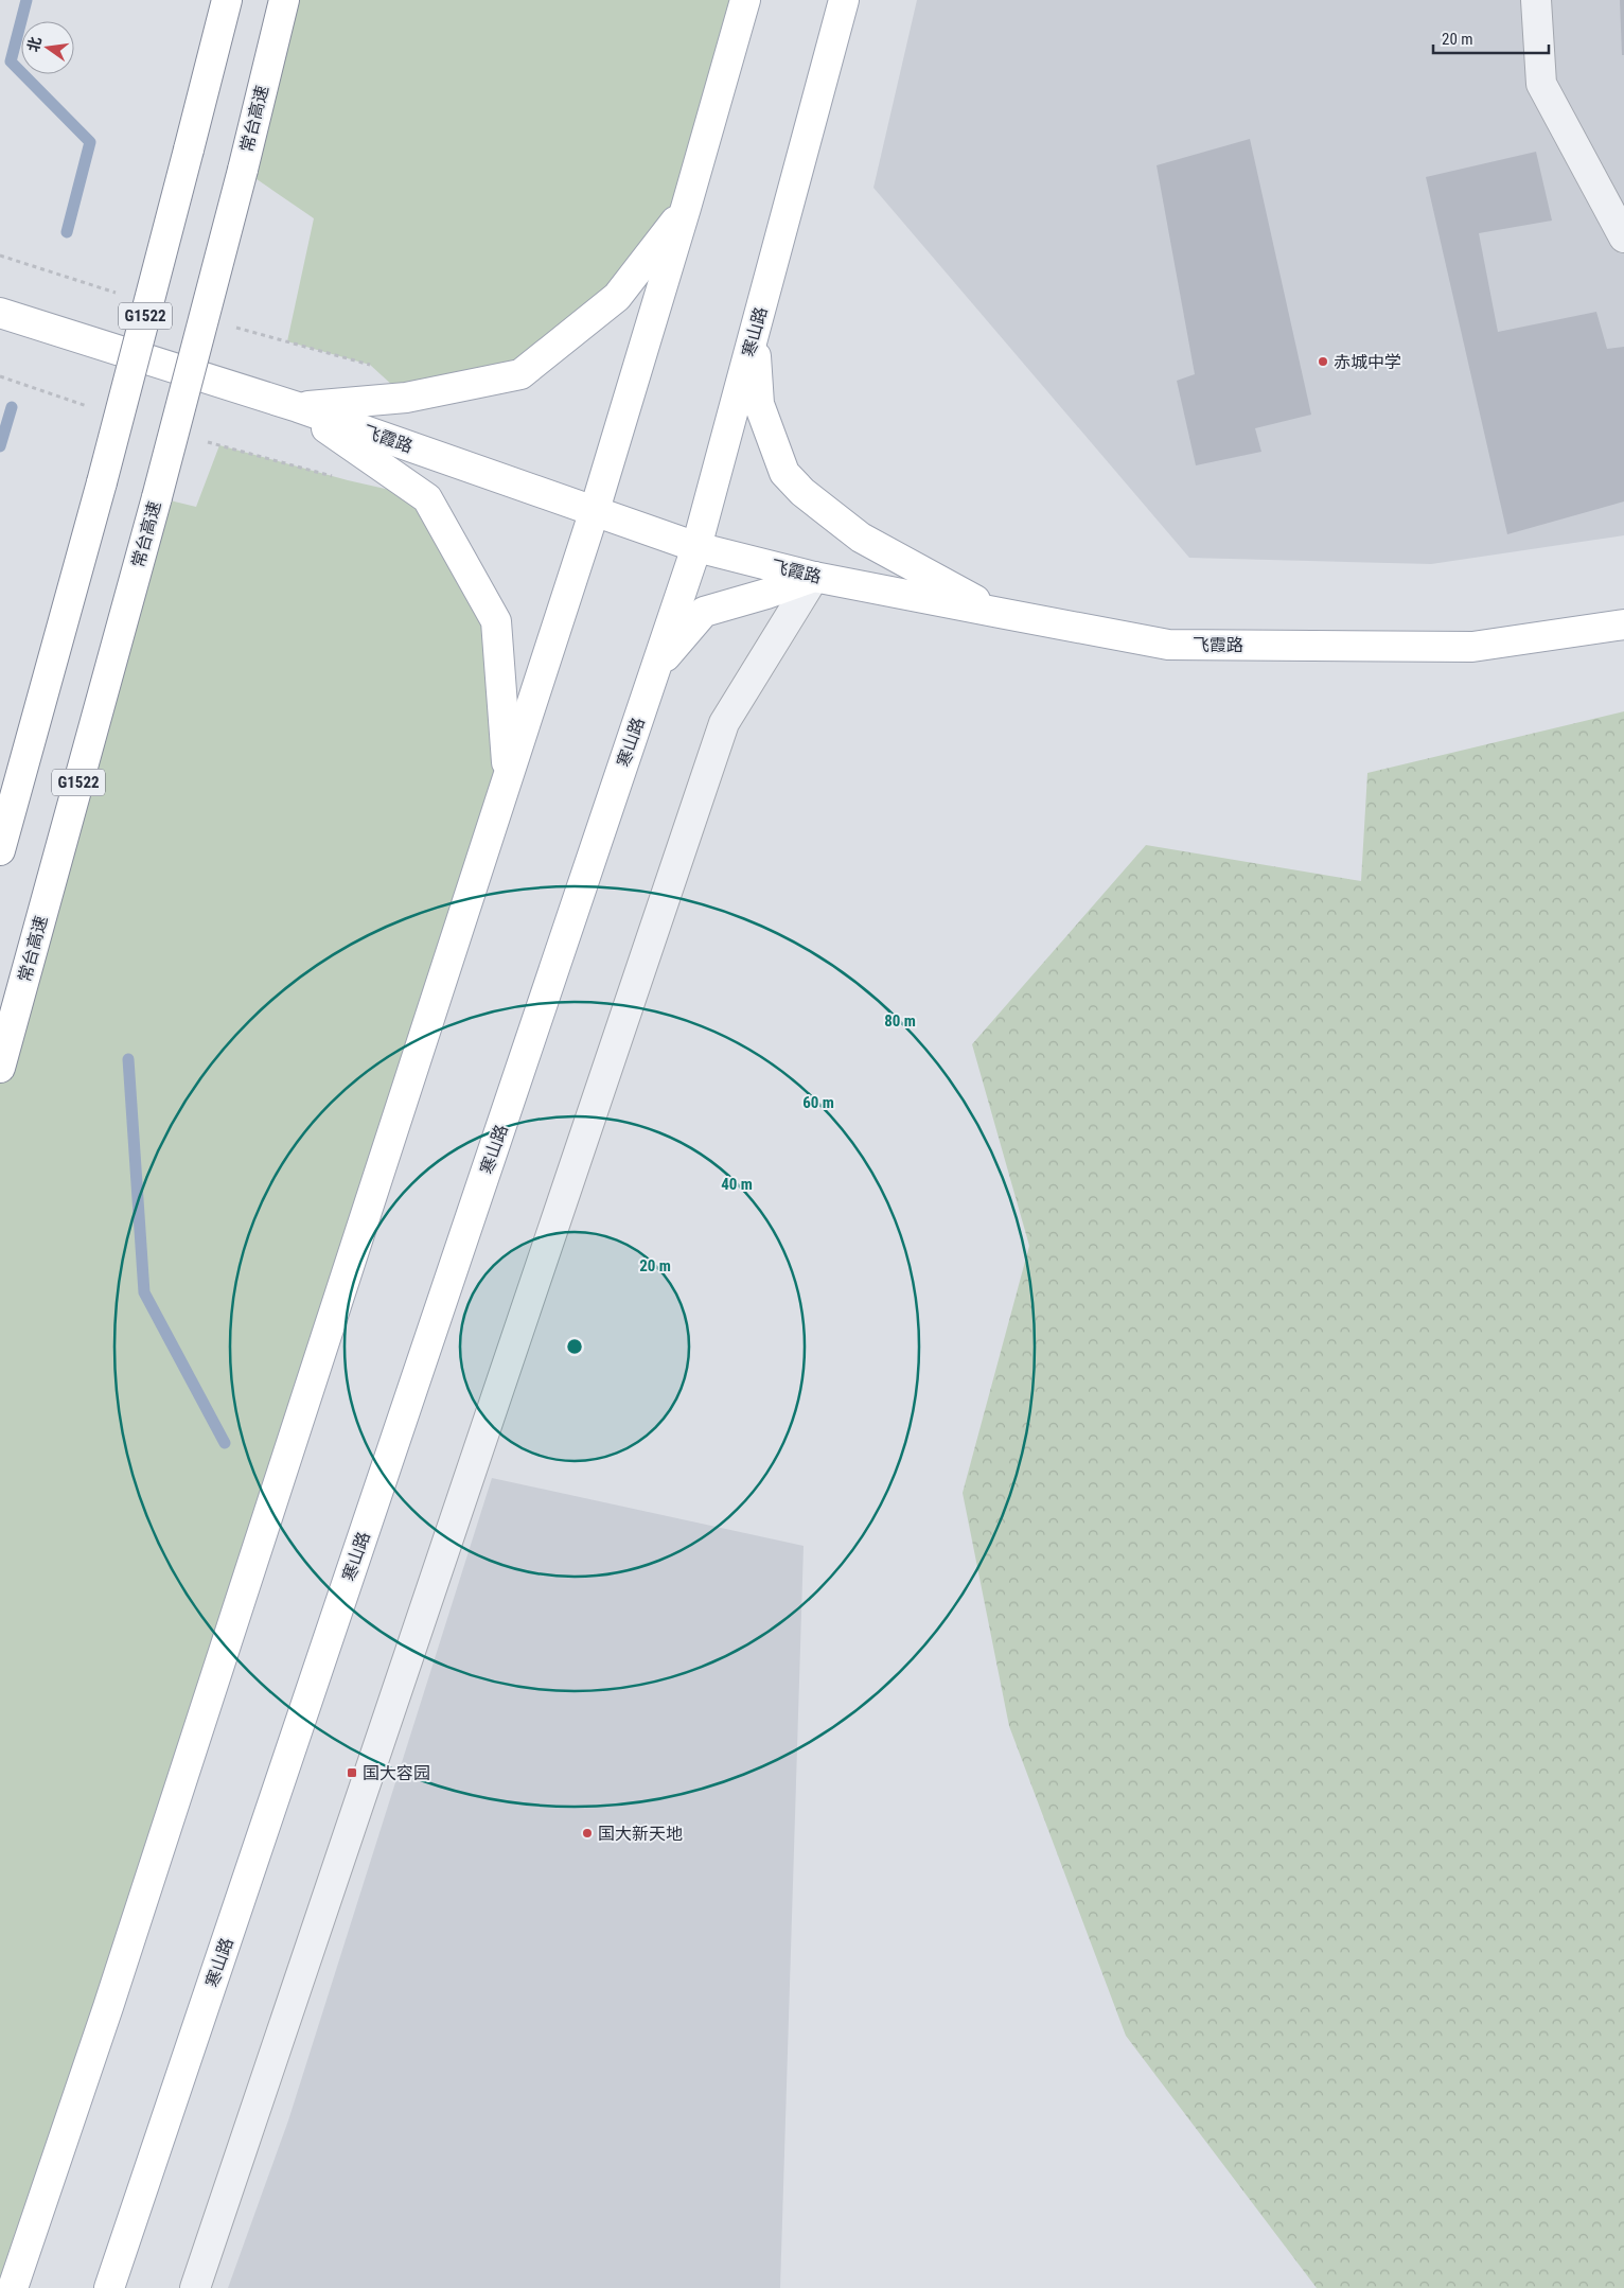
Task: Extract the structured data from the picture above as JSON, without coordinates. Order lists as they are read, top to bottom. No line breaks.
{"streets":{"main road":["常台高速","G1522","寒山路","飞霞路"]},"crossings":[["寒山路","飞霞路"]],"places":{"other":["赤城中学","国大新天地"],"transit":["国大容园"]},"scale_bar":"20 m","north":"left","rings":["80 m","60 m","40 m","20 m"]}
